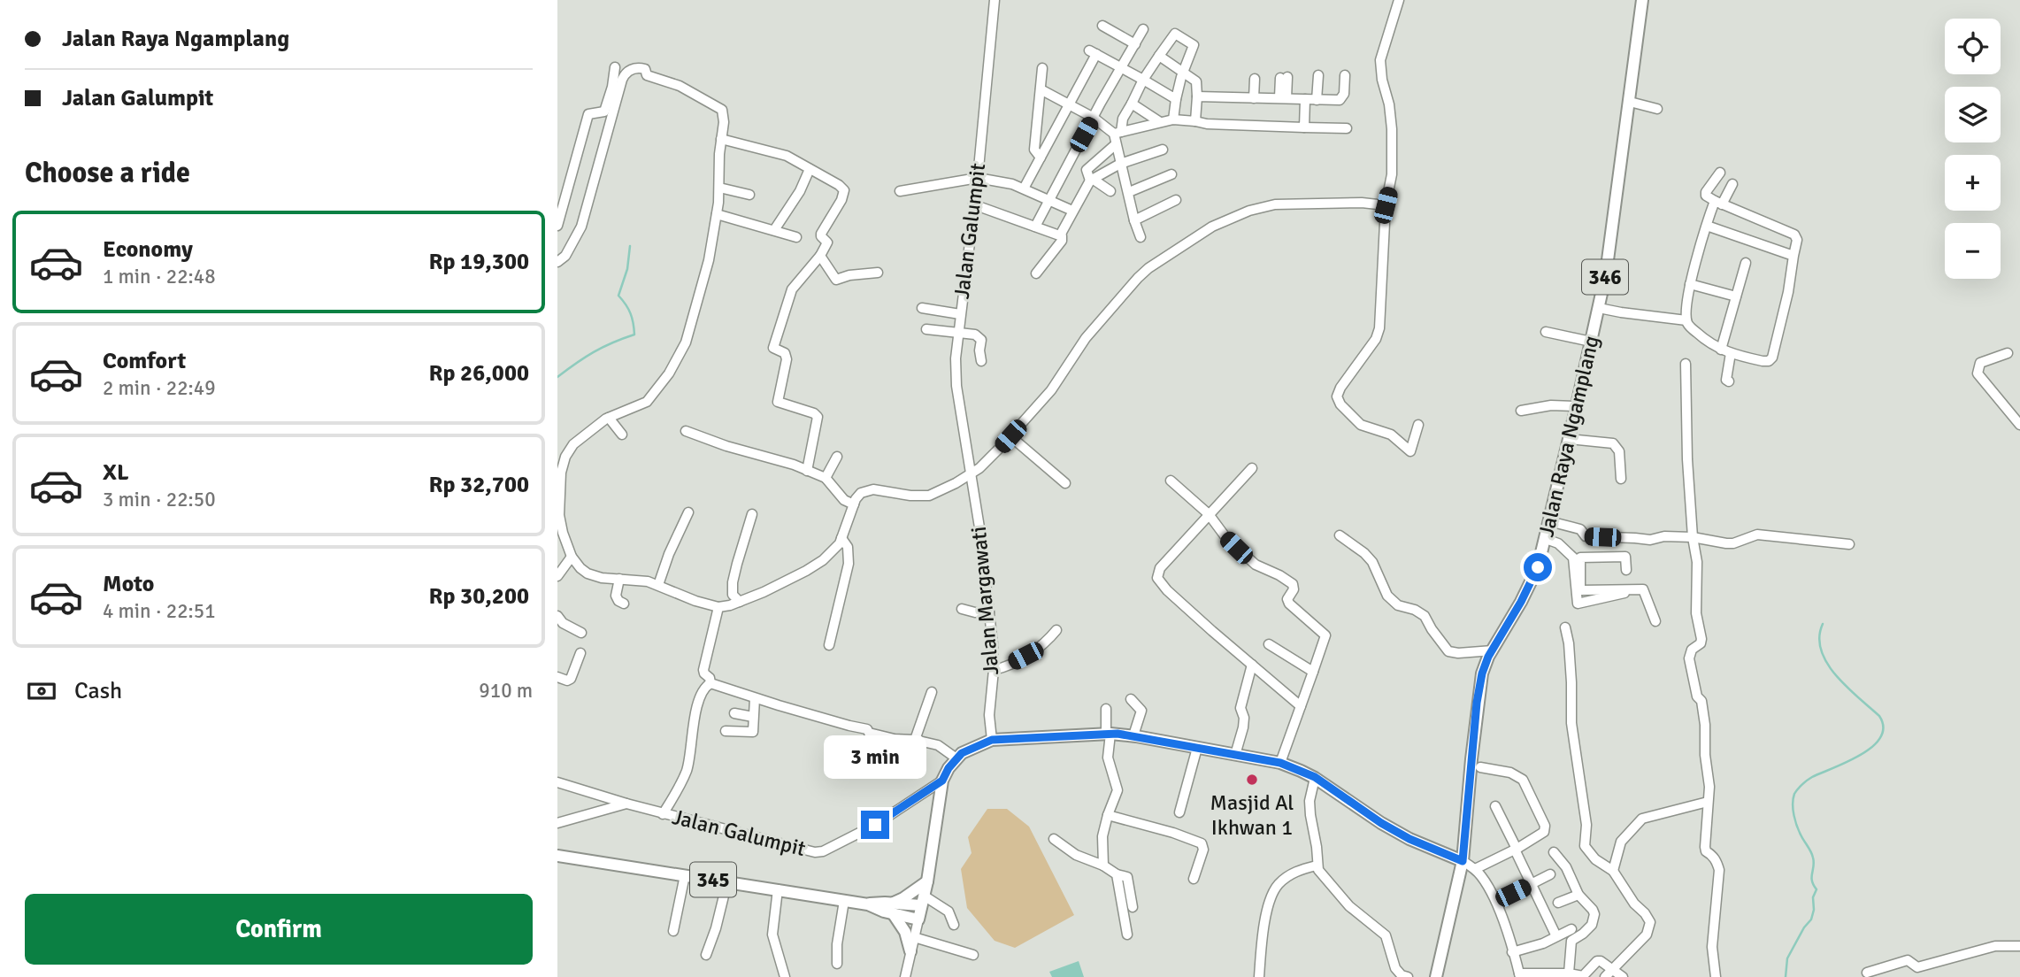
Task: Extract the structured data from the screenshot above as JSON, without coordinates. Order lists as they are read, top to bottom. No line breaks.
{"streets":{"main road":["346","Jalan Raya Ngamplang","345"],"street":["Jalan Galumpit","Jalan Margawati"]},"crossings":[["Jalan Galumpit","Jalan Margawati"]],"places":["Masjid Al Ikhwan 1"],"page":{"banner":["Jalan Raya Ngamplang","Jalan Galumpit"],"map_buttons":["+","−"],"heading":"Choose a ride","list":[{"name":"Economy","note":"1 min · 22:48","value":"Rp 19,300"},{"name":"Comfort","note":"2 min · 22:49","value":"Rp 26,000"},{"name":"XL","note":"3 min · 22:50","value":"Rp 32,700"},{"name":"Moto","note":"4 min · 22:51","value":"Rp 30,200"}],"pay":["Cash","910 m"],"bubble":"3 min","buttons":"Confirm"}}
